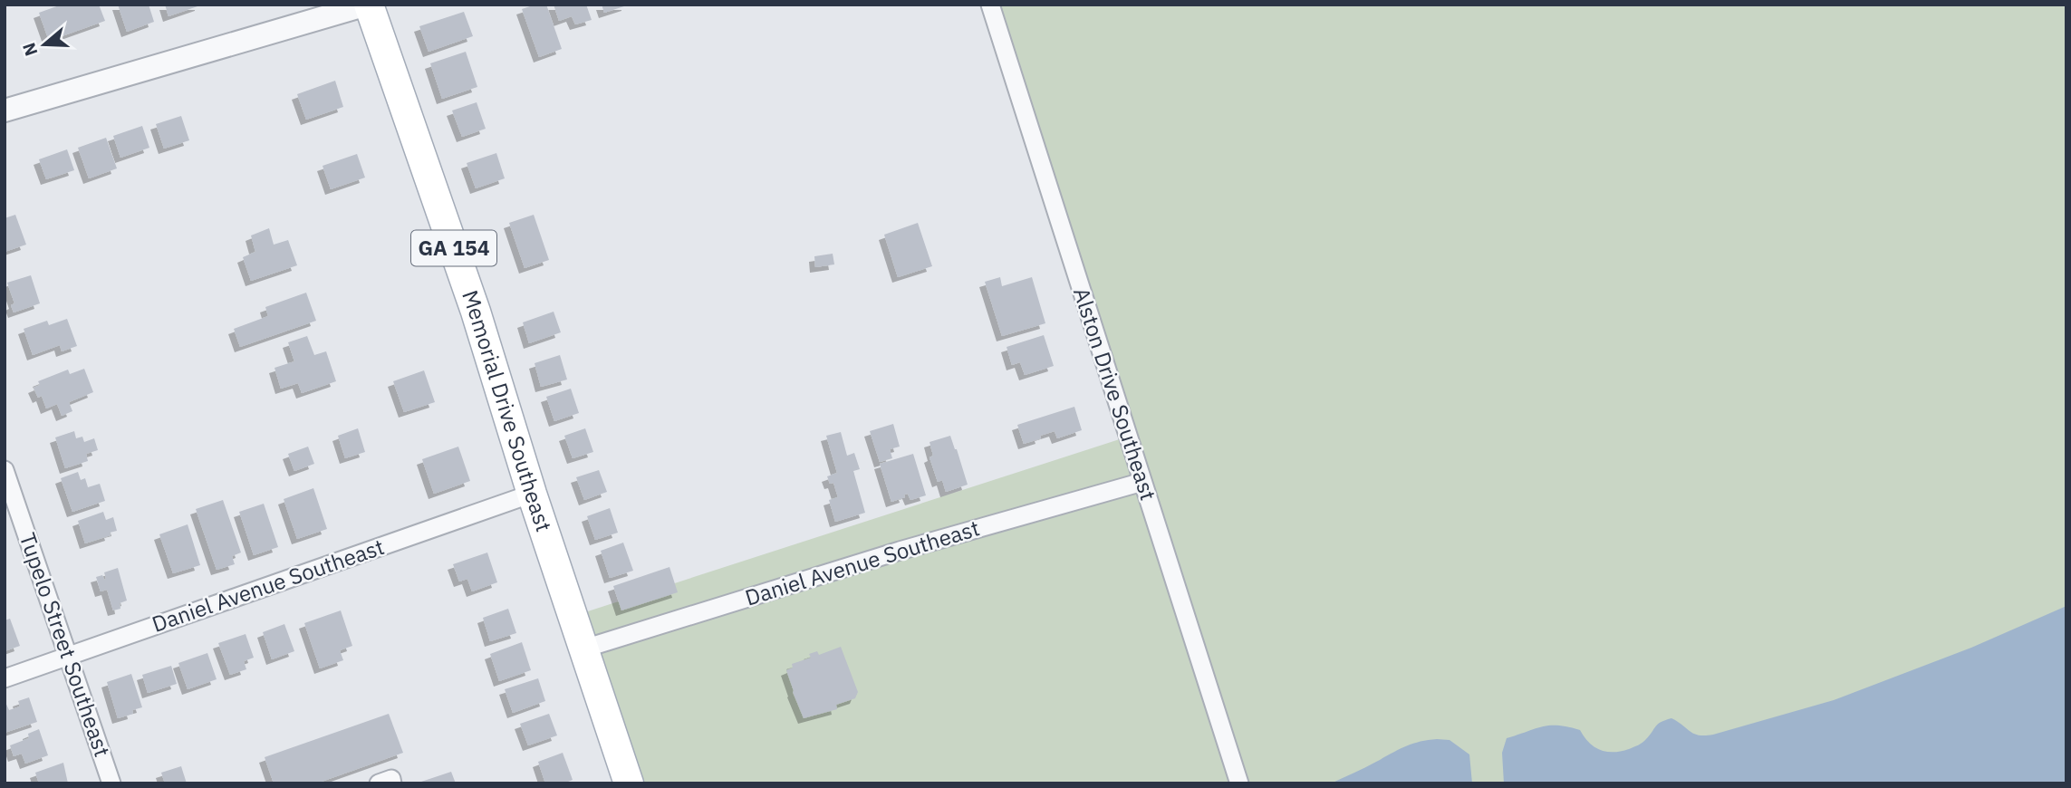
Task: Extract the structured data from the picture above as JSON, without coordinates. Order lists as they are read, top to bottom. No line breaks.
{"streets":{"main road":["GA 154","Memorial Drive Southeast"],"street":["Alston Drive Southeast","Daniel Avenue Southeast","Tupelo Street Southeast"]},"crossings":[["Alston Drive Southeast","Daniel Avenue Southeast"],["Memorial Drive Southeast","Daniel Avenue Southeast"],["Daniel Avenue Southeast","Tupelo Street Southeast"]],"north":"left"}
